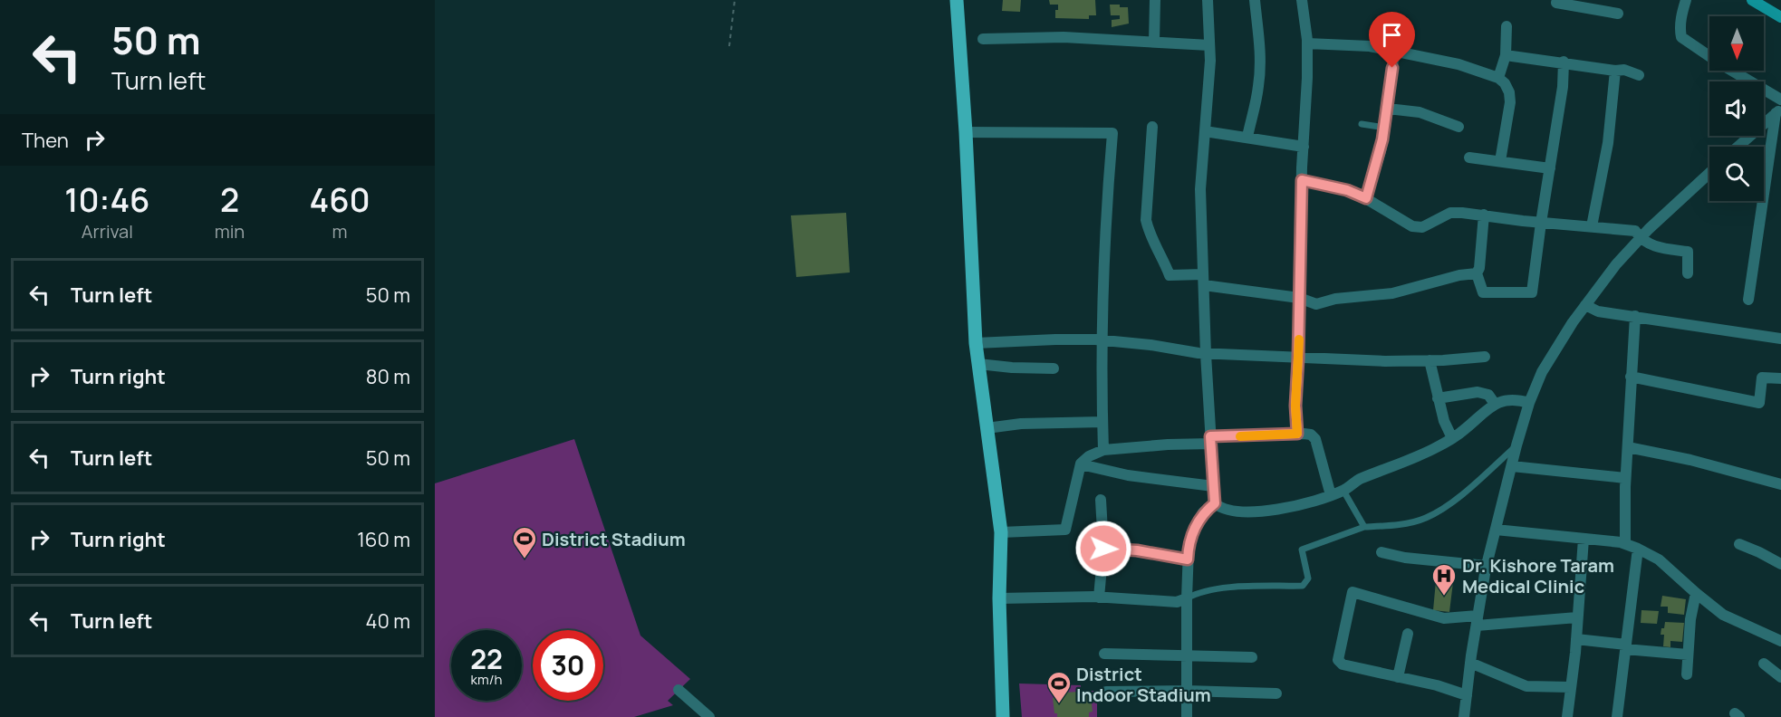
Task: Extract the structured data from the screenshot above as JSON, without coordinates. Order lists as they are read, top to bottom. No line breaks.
{"places":{"sports":["District Stadium","District Indoor Stadium"],"hospital":["Dr. Kishore Taram Medical Clinic"]},"north":"bottom","page":{"turn":["50 m","Turn left"],"then":"Then","eta":["10:46","Arrival","2","min","460","m"],"list":[{"name":"Turn left","value":"50 m"},{"name":"Turn right","value":"80 m"},{"name":"Turn left","value":"50 m"},{"name":"Turn right","value":"160 m"},{"name":"Turn left","value":"40 m"}],"speed":"22 km/h","limit":"30"}}
